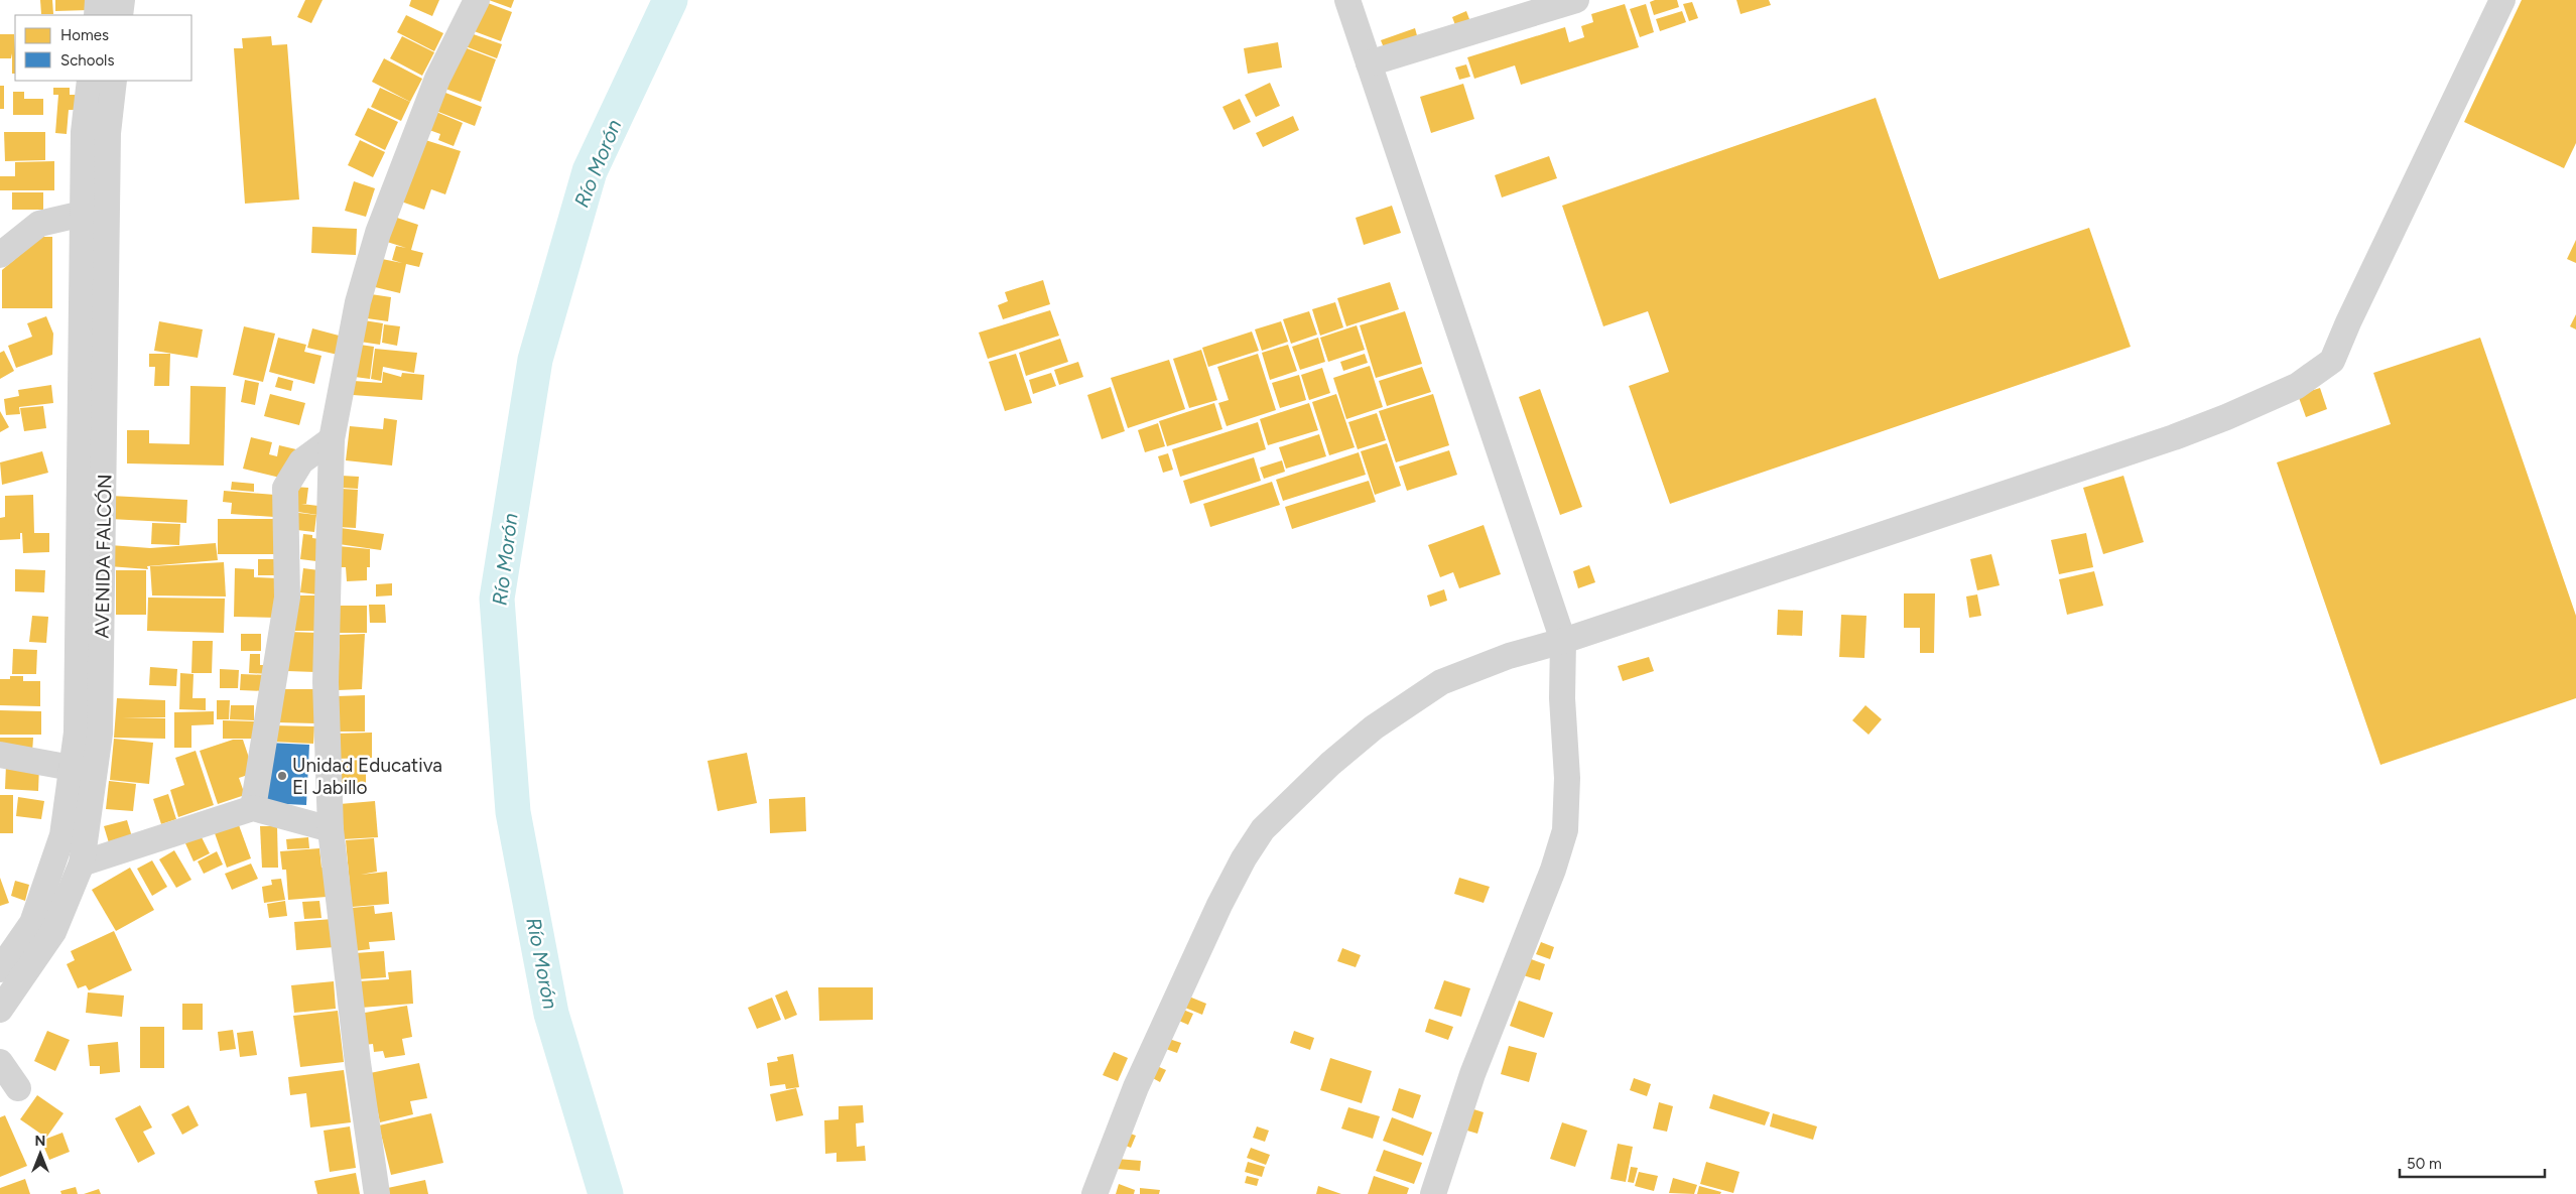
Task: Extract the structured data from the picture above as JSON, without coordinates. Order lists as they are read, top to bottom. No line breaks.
{"streets":{"street":["AVENIDA FALCÓN"]},"water":["Río Morón"],"places":["Unidad Educativa El Jabillo"],"legend":["Homes","Schools"],"scale_bar":"50 m","north":"top"}
